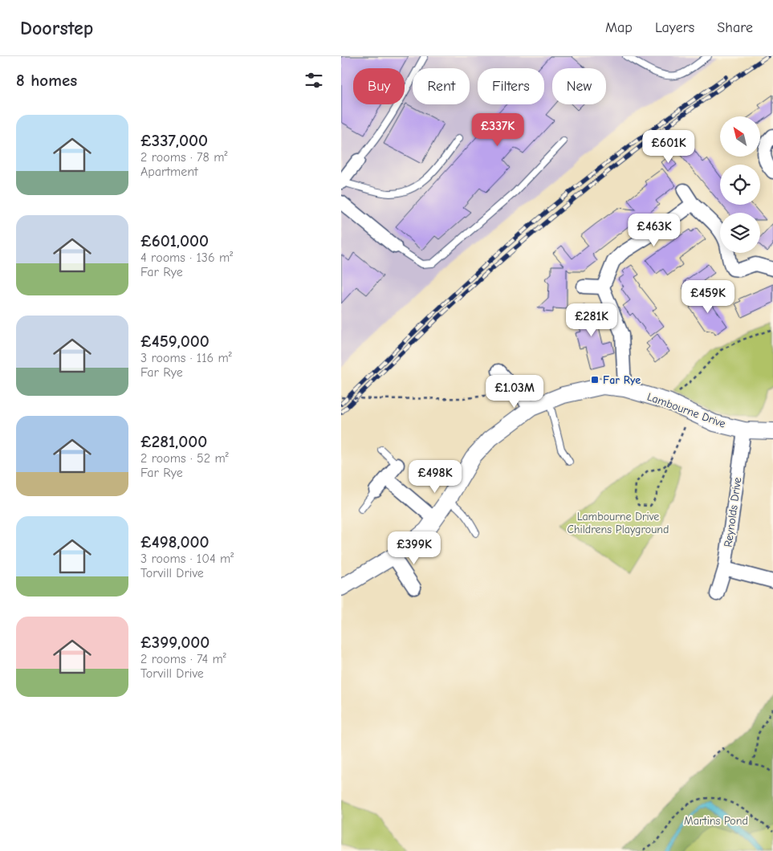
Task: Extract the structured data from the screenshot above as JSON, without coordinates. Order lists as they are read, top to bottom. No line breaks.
{"streets":{"street":["Lambourne Drive","Reynolds Drive"]},"crossings":[["Lambourne Drive","Reynolds Drive"]],"parks":["Lambourne Drive Childrens Playground","Martins Pond"],"places":{"transit":["Far Rye"]},"north":"top left","page":{"header":"Doorstep","nav":["Map","Layers","Share"],"heading":"8 homes","chip":["Buy","Rent","Filters","New"],"list":[{"name":"£337,000","note":"2 rooms · 78 m² · Apartment"},{"name":"£601,000","note":"4 rooms · 136 m² · Far Rye"},{"name":"£459,000","note":"3 rooms · 116 m² · Far Rye"},{"name":"£281,000","note":"2 rooms · 52 m² · Far Rye"},{"name":"£498,000","note":"3 rooms · 104 m² · Torvill Drive"},{"name":"£399,000","note":"2 rooms · 74 m² · Torvill Drive"}],"price":["£337K","£601K","£463K","£459K","£281K","£1.03M","£498K","£399K"]}}
